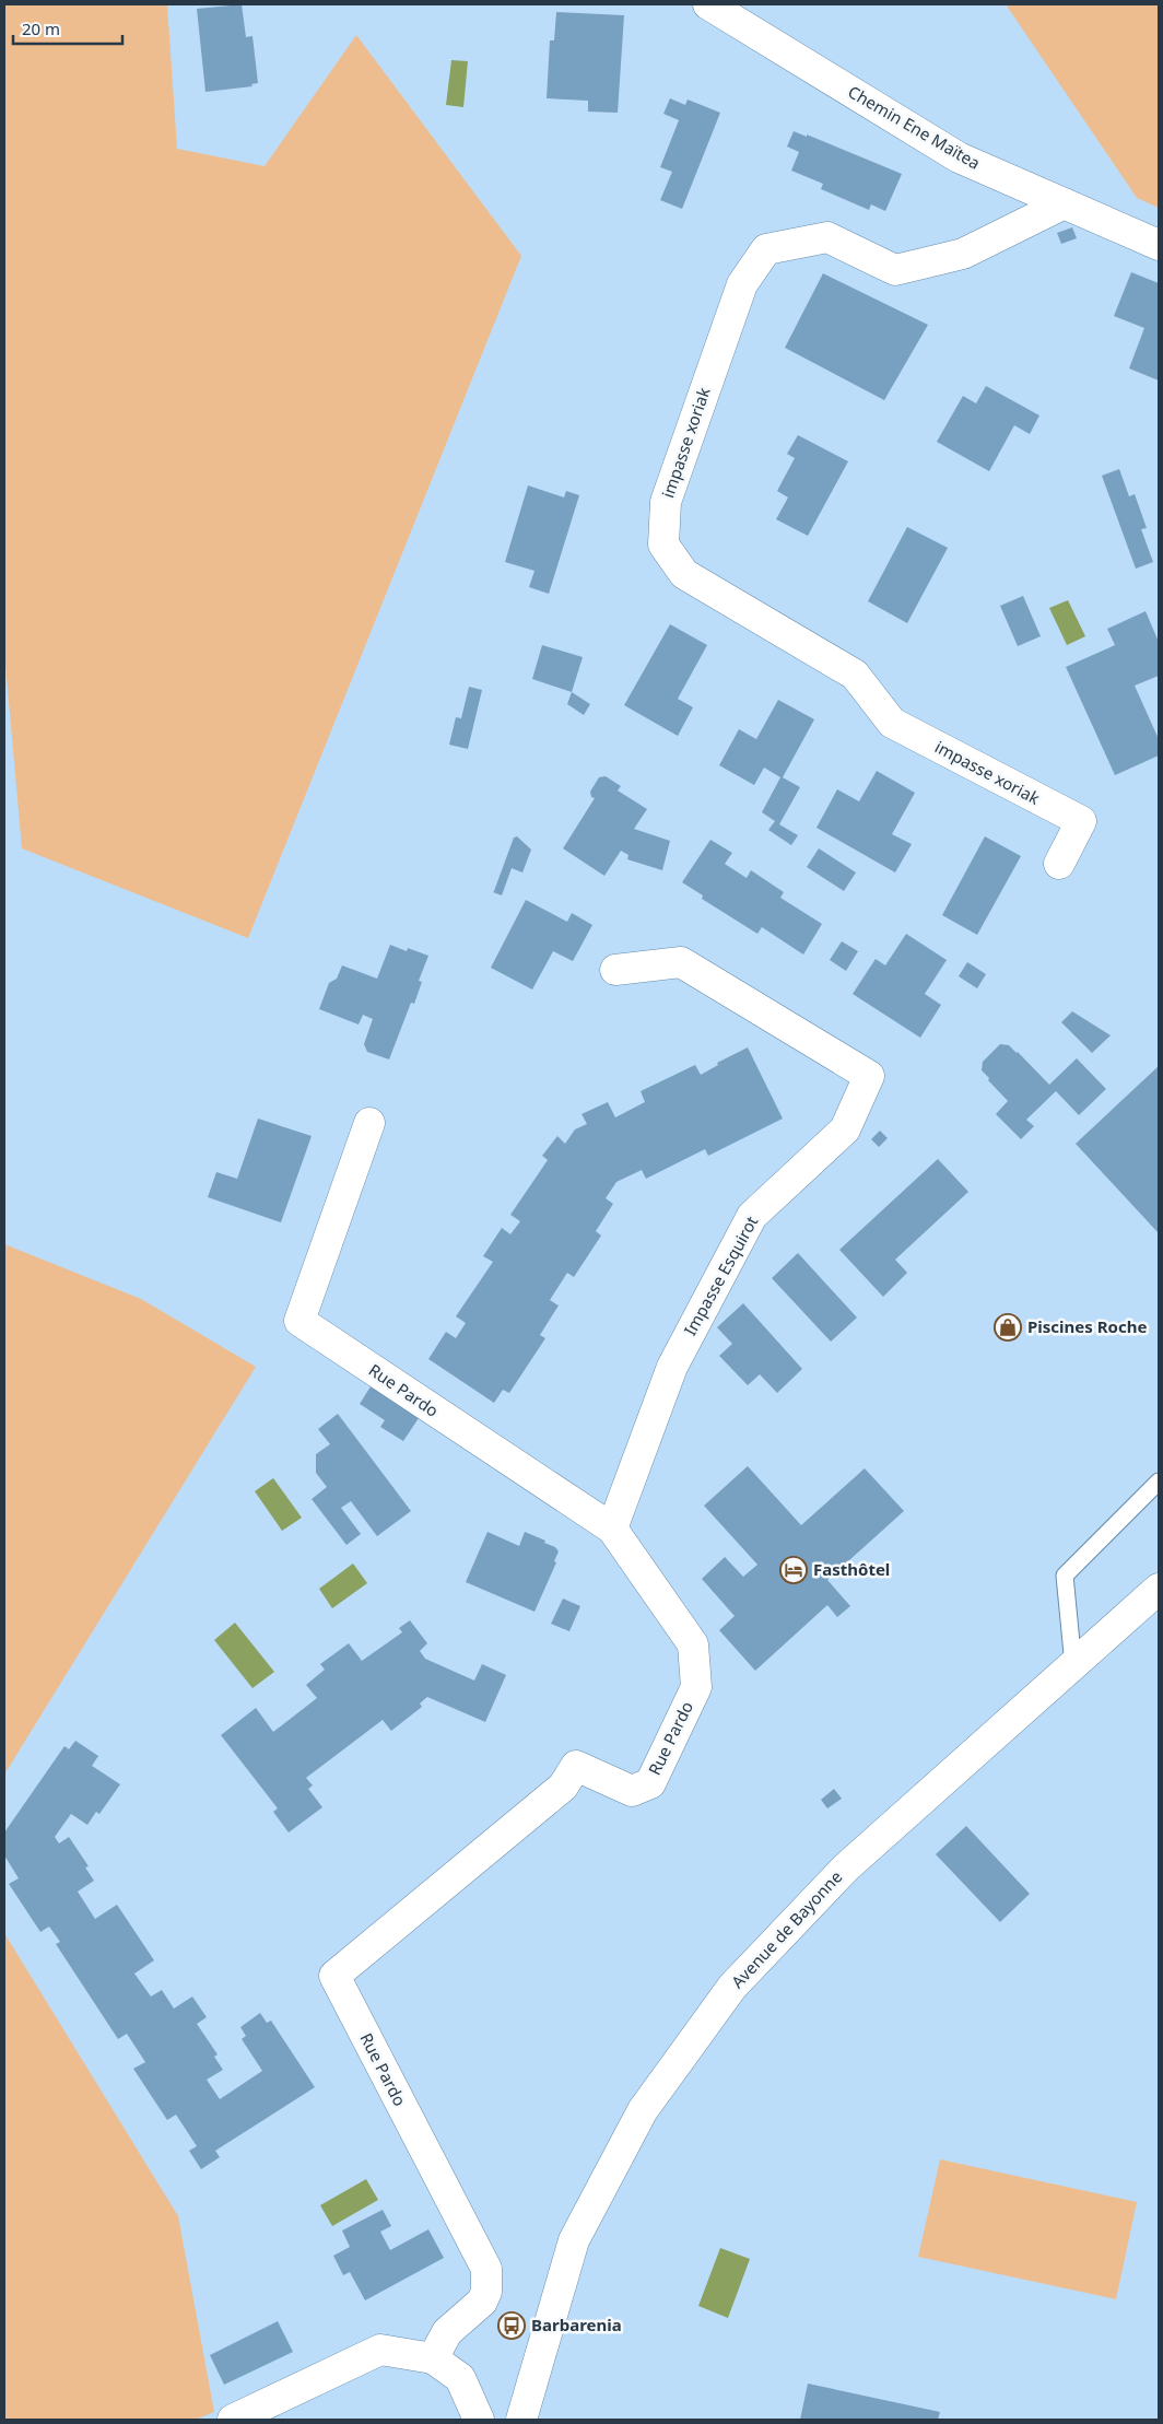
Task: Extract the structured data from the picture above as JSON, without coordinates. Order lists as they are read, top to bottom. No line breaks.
{"streets":{"street":["Chemin Ene Maïtea","impasse xoriak","Impasse Esquirot","Rue Pardo","Avenue de Bayonne"]},"crossings":[["Chemin Ene Maïtea","impasse xoriak"],["Impasse Esquirot","Rue Pardo"]],"places":{"shop":["Piscines Roche"],"hotel":["Fasthôtel"],"bus stop":["Barbarenia"]},"scale_bar":"20 m"}
